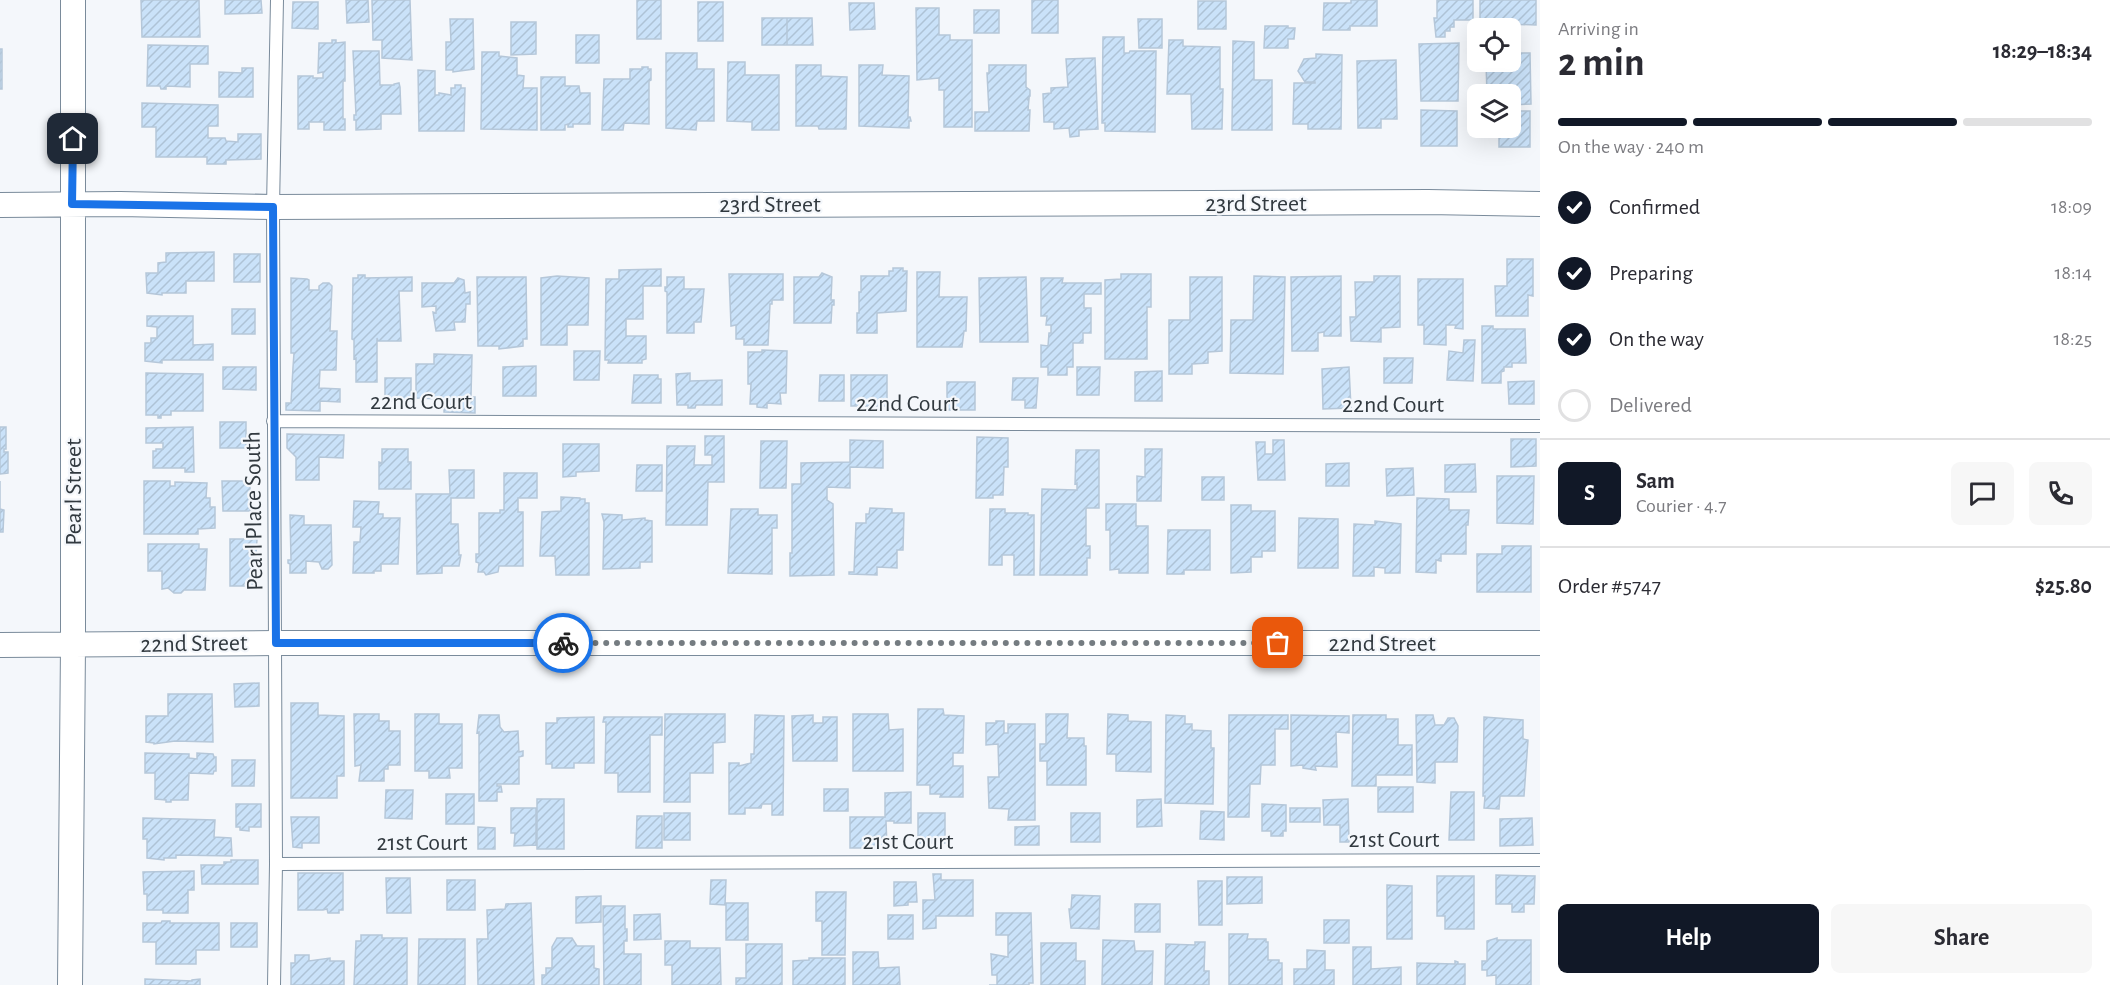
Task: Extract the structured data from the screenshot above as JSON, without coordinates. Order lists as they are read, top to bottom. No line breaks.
{"streets":{"street":["23rd Street","Pearl Street","22nd Street"],"lane":["22nd Court","Pearl Place South","21st Court"]},"crossings":[["23rd Street","Pearl Street"],["23rd Street","Pearl Place South"],["22nd Court","Pearl Place South"],["Pearl Street","22nd Street"],["Pearl Place South","22nd Street"],["Pearl Place South","21st Court"]],"page":{"heading":["2 min","Arriving in","18:29–18:34"],"panel":["Sam","Courier · 4.7","Order #5747","$25.80"],"bar":"On the way · 240 m","list":[["Confirmed","18:09"],["Preparing","18:14"],["On the way","18:25"],"Delivered"],"round":"S","buttons":["Help","Share"]}}
